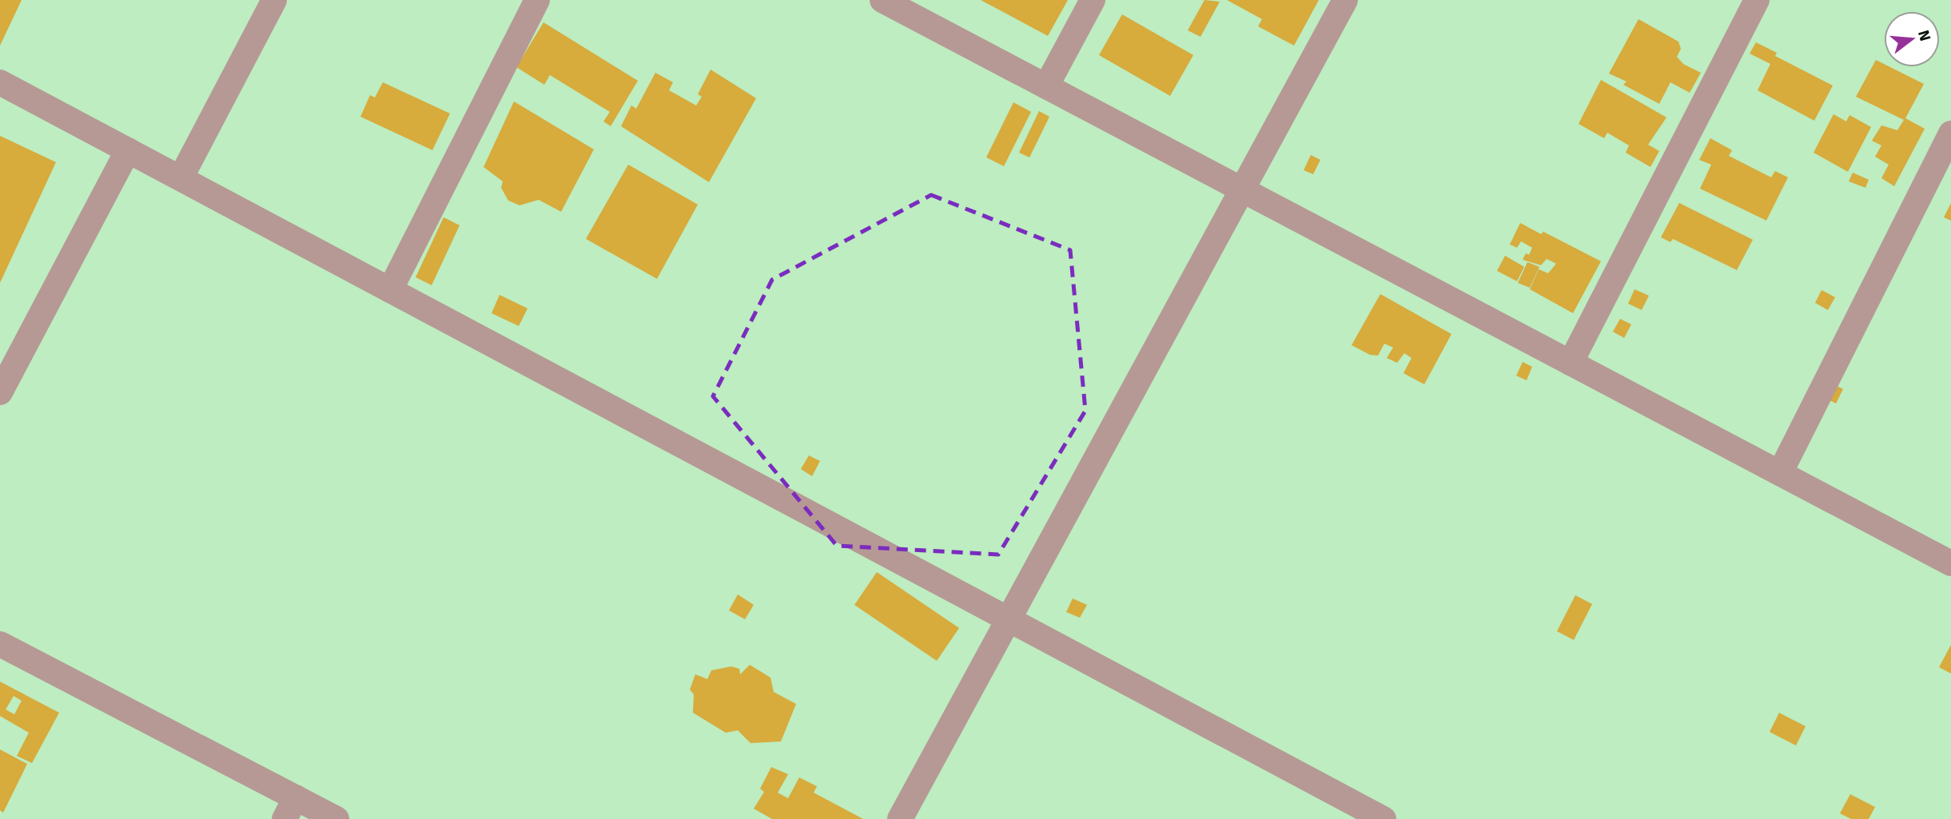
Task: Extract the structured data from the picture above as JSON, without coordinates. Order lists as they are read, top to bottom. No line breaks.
{"north":"right"}
